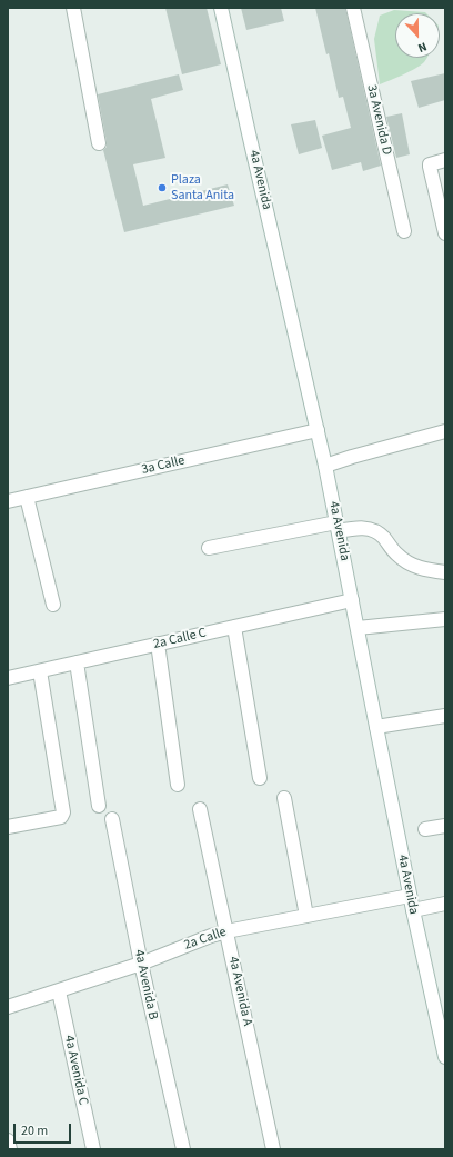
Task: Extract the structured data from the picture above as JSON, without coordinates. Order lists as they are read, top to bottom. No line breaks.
{"streets":{"street":["3a Avenida D","4a Avenida","3a Calle","2a Calle C","2a Calle","4a Avenida B","4a Avenida A","4a Avenida C"]},"crossings":[["4a Avenida","3a Calle"],["4a Avenida","2a Calle C"],["4a Avenida","2a Calle"],["2a Calle","4a Avenida B"],["2a Calle","4a Avenida A"],["2a Calle","4a Avenida C"]],"places":["Plaza Santa Anita"],"scale_bar":"20 m","north":"bottom"}
